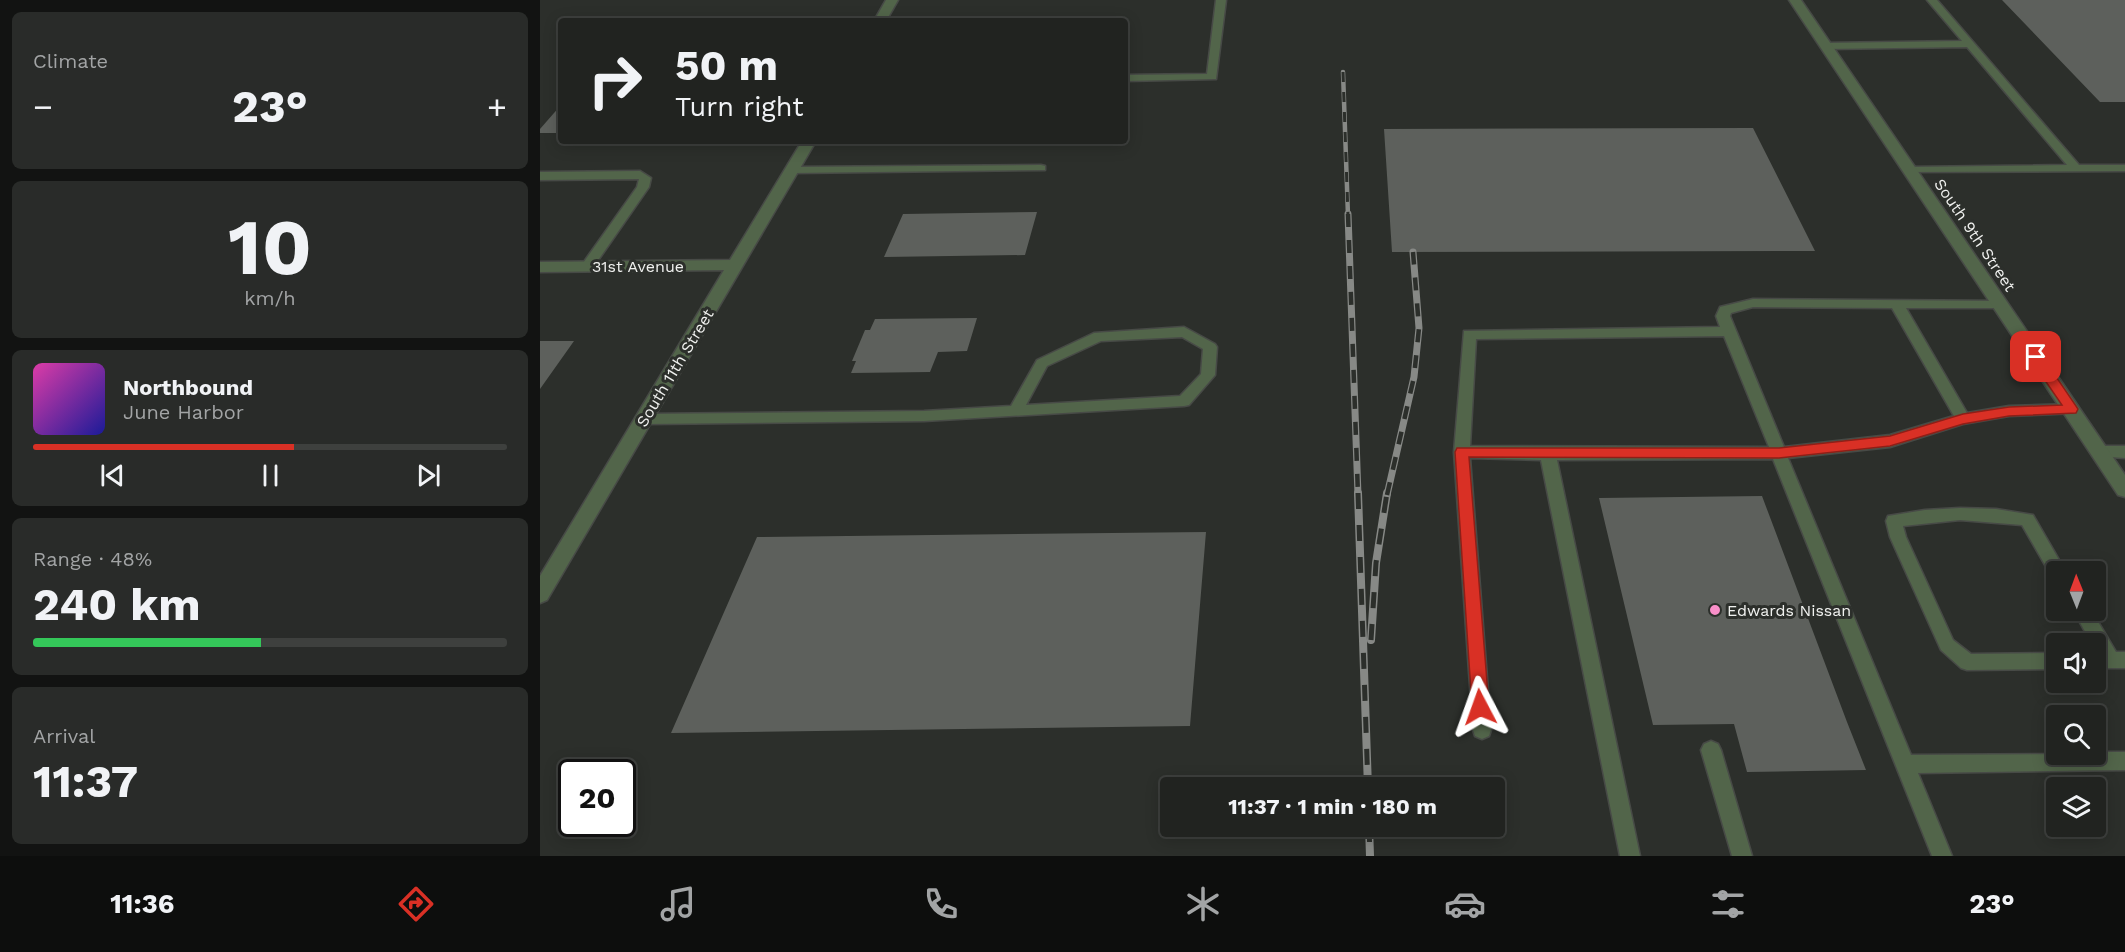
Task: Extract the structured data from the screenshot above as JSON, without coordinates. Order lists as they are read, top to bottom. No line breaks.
{"streets":{"street":["South 9th Street","31st Avenue","South 11th Street"]},"crossings":[["31st Avenue","South 11th Street"]],"places":["Edwards Nissan"],"north":"top","page":{"tile":["Climate",["10","km/h"],["Range · 48%","240 km"],["Arrival","11:37"]],"turn":["50 m","Turn right"],"heat":["−","23°","+"],"song":["Northbound","June Harbor"],"limit":"20","trip":"11:37 · 1 min · 180 m","tabs":["11:36","23°"]}}
